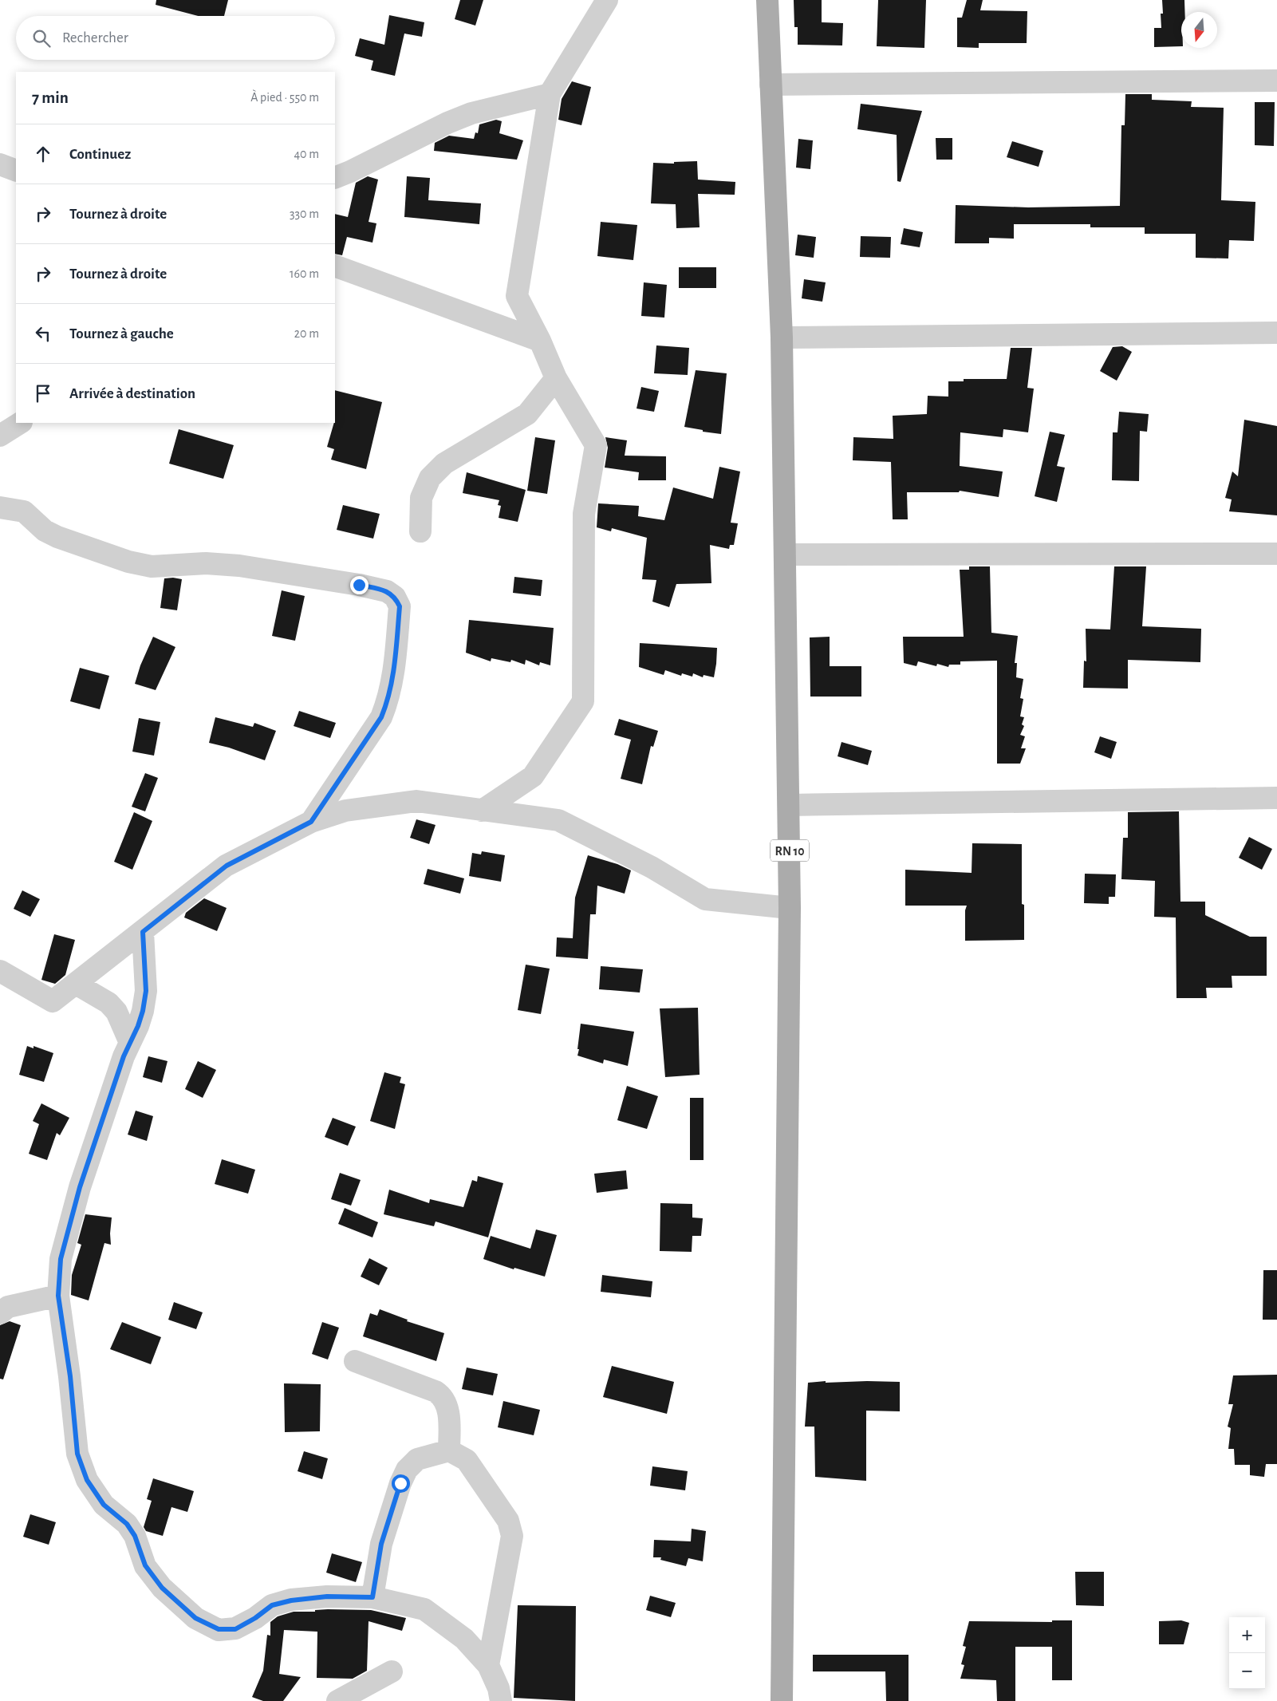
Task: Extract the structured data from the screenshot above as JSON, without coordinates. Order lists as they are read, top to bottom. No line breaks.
{"streets":{"main road":["RN 10"]},"north":"bottom","page":{"search":"Rechercher","heading":["7 min","À pied · 550 m"],"list":[["Continuez","40 m"],["Tournez à droite","330 m"],["Tournez à droite","160 m"],["Tournez à gauche","20 m"],"Arrivée à destination"],"map_buttons":["+","−"]}}
